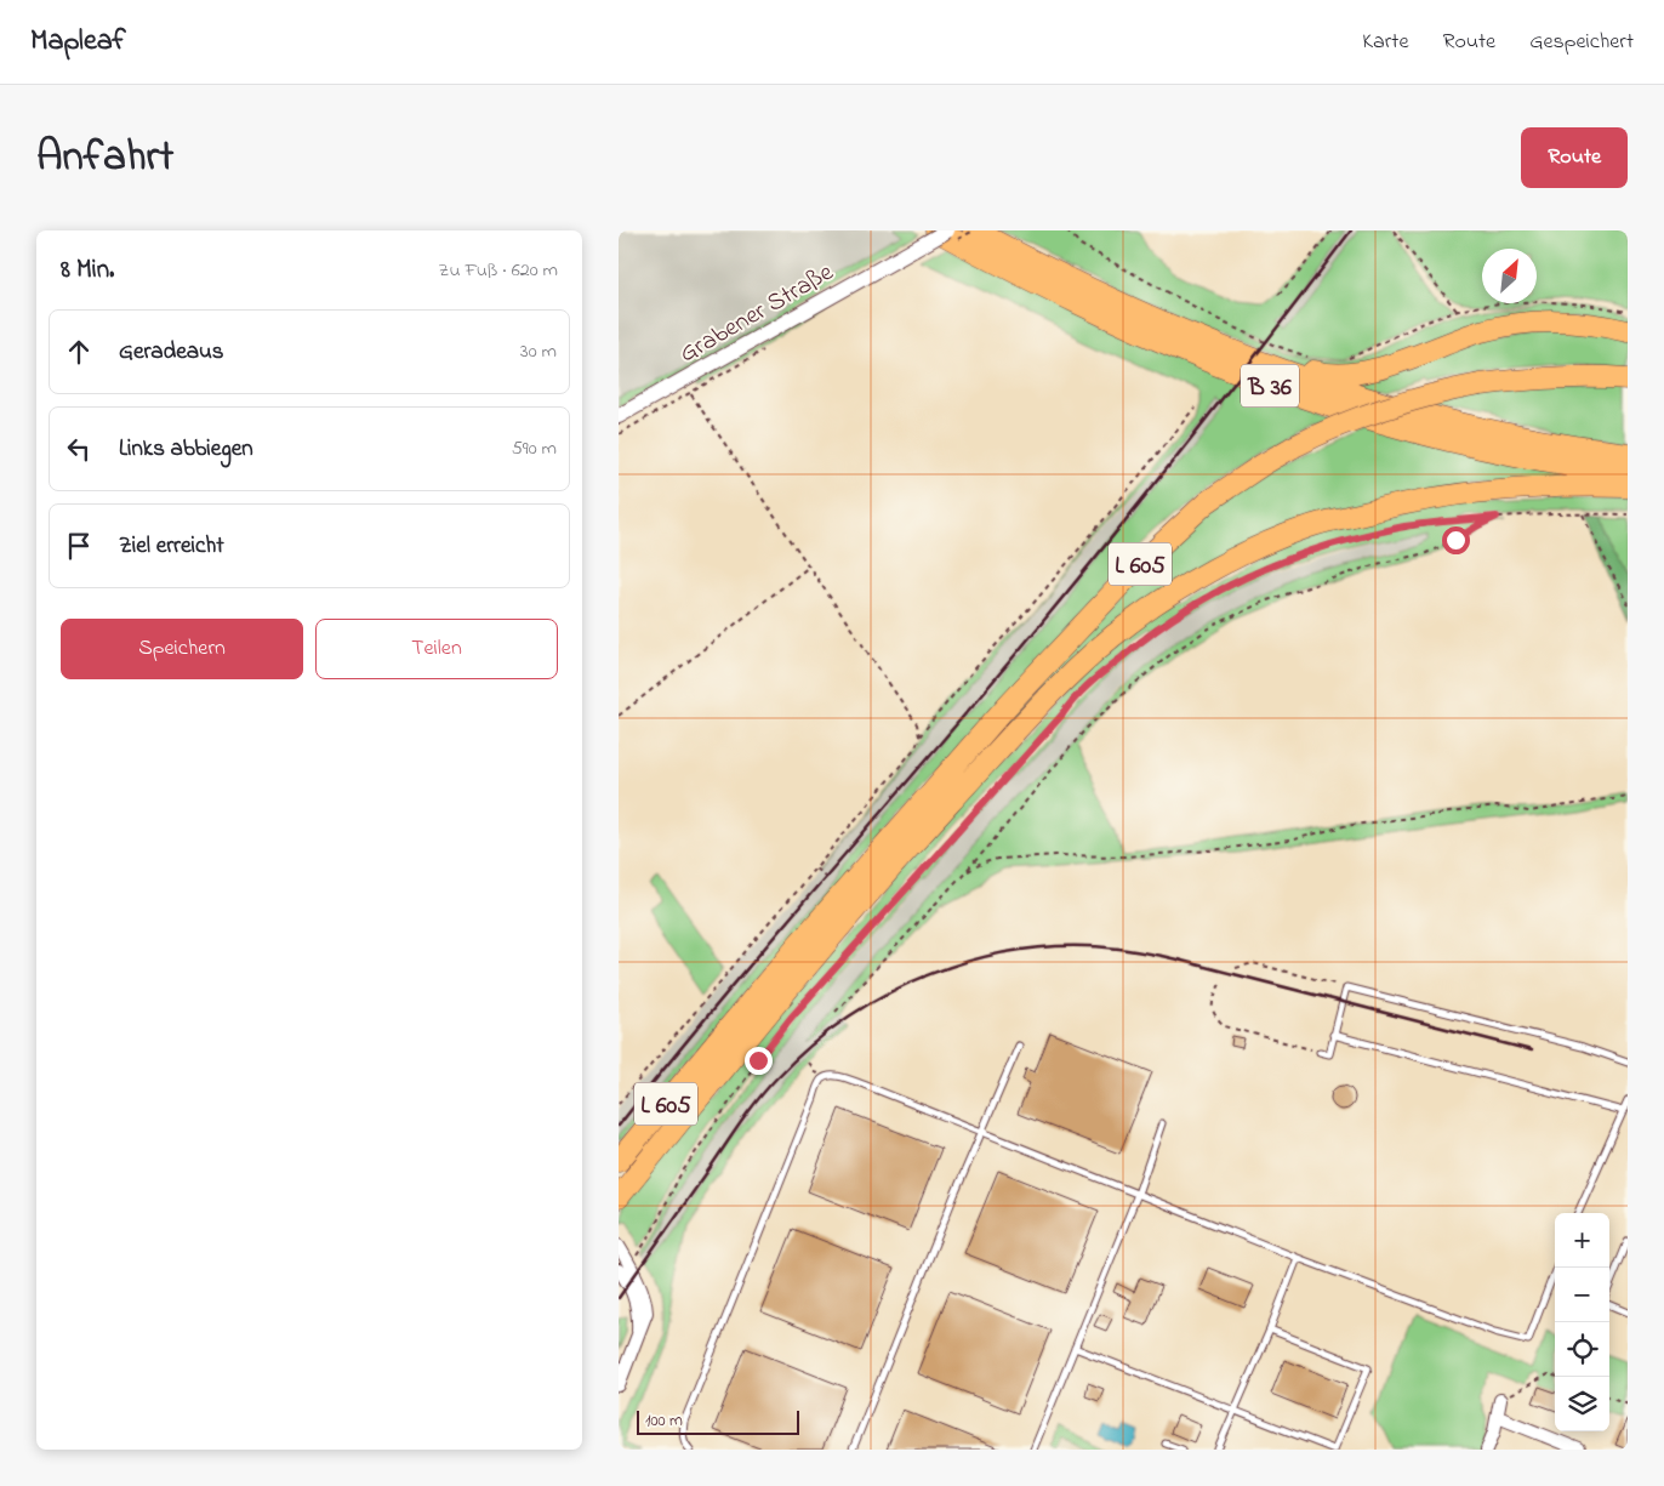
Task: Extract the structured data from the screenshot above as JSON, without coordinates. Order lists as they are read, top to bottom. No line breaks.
{"streets":{"highway":["B 36","L 605"],"street":["Grabener Straße"]},"scale_bar":"100 m","north":"top right","page":{"header":"Mapleaf","nav":["Karte","Route","Gespeichert"],"title":"Anfahrt","buttons":["Route",["Speichern","Teilen"]],"heading":["8 Min.","Zu Fuß · 620 m"],"list":[["Geradeaus","30 m"],["Links abbiegen","590 m"],"Ziel erreicht"],"map_buttons":["+","−"],"scale":"100 m"}}
